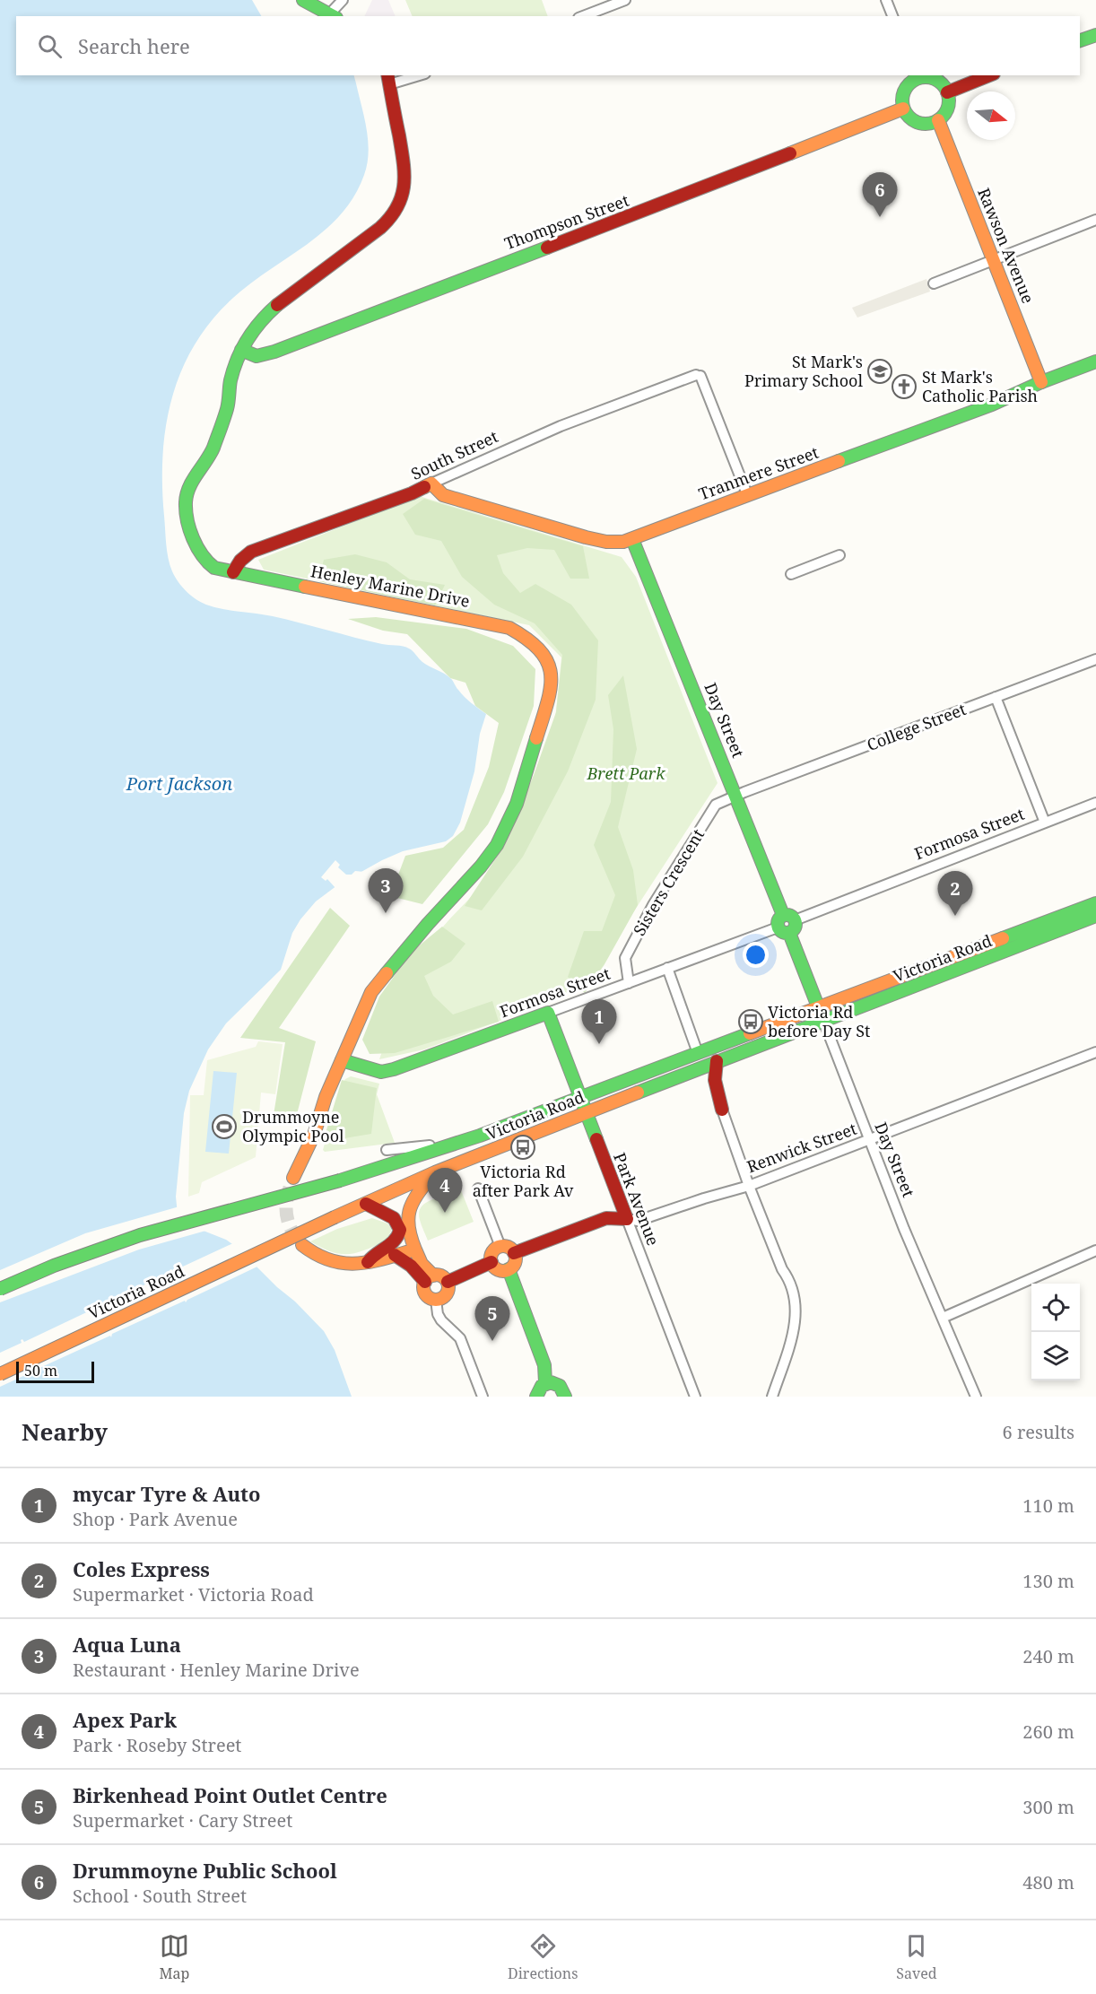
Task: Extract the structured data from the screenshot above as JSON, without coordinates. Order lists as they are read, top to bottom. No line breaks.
{"streets":{"main road":["Thompson Street","Rawson Avenue","South Street","Tranmere Street","Henley Marine Drive","Day Street","Formosa Street","Victoria Road","Renwick Street","Park Avenue"],"street":["College Street","Sisters Crescent"]},"crossings":[["Thompson Street","Rawson Avenue"],["Thompson Street","Henley Marine Drive"],["Rawson Avenue","Tranmere Street"],["South Street","Tranmere Street"],["South Street","Henley Marine Drive"],["Tranmere Street","Day Street"],["Henley Marine Drive","Formosa Street"],["Day Street","College Street"],["Day Street","Formosa Street"],["Day Street","Sisters Crescent"],["Day Street","Victoria Road"],["Day Street","Renwick Street"],["College Street","Sisters Crescent"],["Formosa Street","Sisters Crescent"],["Formosa Street","Park Avenue"],["Victoria Road","Park Avenue"],["Renwick Street","Park Avenue"]],"water":["Port Jackson"],"parks":["Brett Park"],"places":{"school or university":["St Mark's Primary School"],"church":["St Mark's Catholic Parish"],"bus stop":["Victoria Rd before Day St","Victoria Rd after Park Av"],"sports":["Drummoyne Olympic Pool"]},"scale_bar":"50 m","north":"right","page":{"search":"Search here","pins":["6","3","2","1","4","5"],"scale":"50 m","heading":["Nearby","6 results"],"list":[{"mark":"1","name":"mycar Tyre & Auto","note":"Shop · Park Avenue","value":"110 m"},{"mark":"2","name":"Coles Express","note":"Supermarket · Victoria Road","value":"130 m"},{"mark":"3","name":"Aqua Luna","note":"Restaurant · Henley Marine Drive","value":"240 m"},{"mark":"4","name":"Apex Park","note":"Park · Roseby Street","value":"260 m"},{"mark":"5","name":"Birkenhead Point Outlet Centre","note":"Supermarket · Cary Street","value":"300 m"},{"mark":"6","name":"Drummoyne Public School","note":"School · South Street","value":"480 m"}],"nav":["Map","Directions","Saved"]}}
